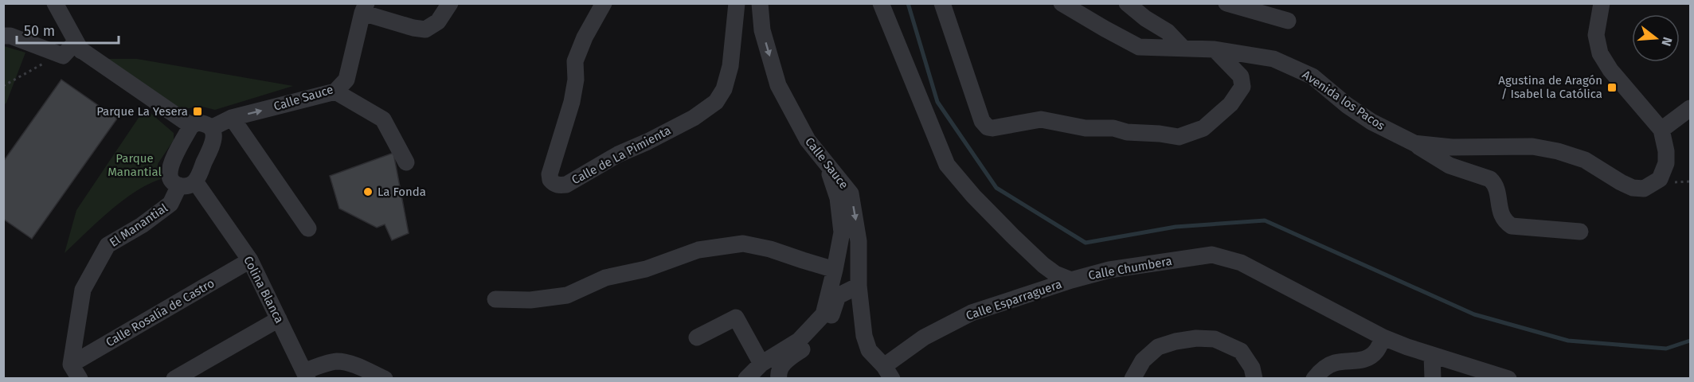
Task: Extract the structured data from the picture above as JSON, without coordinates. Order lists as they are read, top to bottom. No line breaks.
{"streets":{"street":["Calle Sauce","Avenida los Pacos","Calle de La Pimienta","El Manantial","Calle Chumbera","Colina Blanca","Calle Esparraguera","Calle Rosalía de Castro"]},"crossings":[["Calle Sauce","El Manantial"],["Calle Sauce","Calle Esparraguera"],["El Manantial","Colina Blanca"],["El Manantial","Calle Rosalía de Castro"],["Calle Chumbera","Calle Esparraguera"],["Colina Blanca","Calle Rosalía de Castro"]],"parks":["Parque Manantial"],"places":{"transit":["Agustina de Aragón / Isabel la Católica","Parque La Yesera"],"other":["La Fonda"]},"scale_bar":"50 m","north":"right"}
